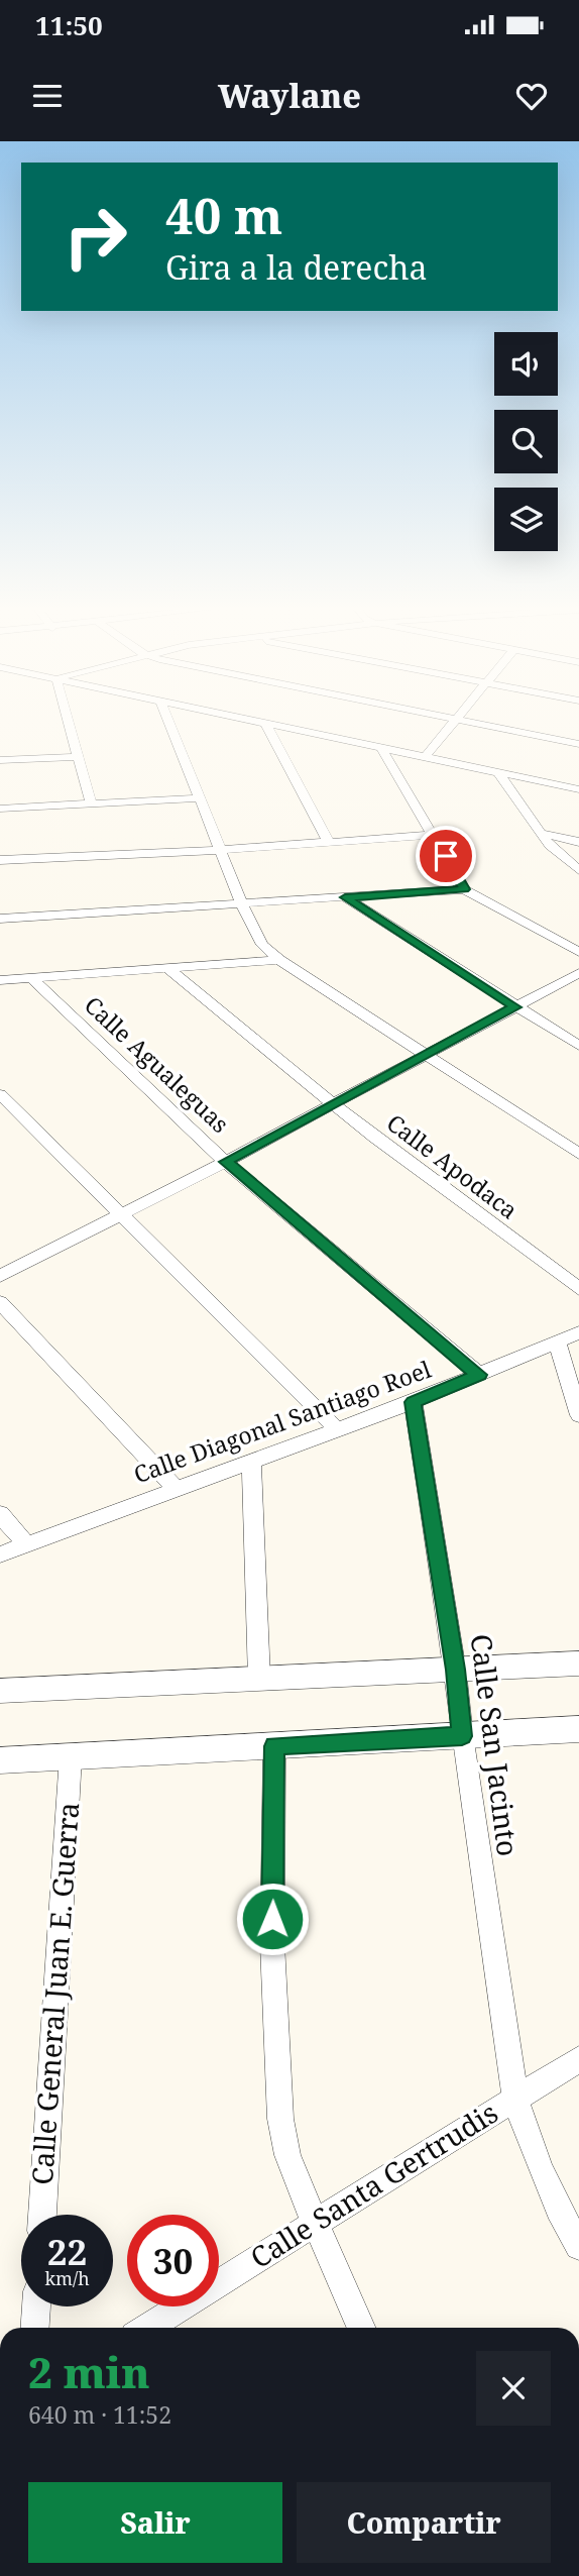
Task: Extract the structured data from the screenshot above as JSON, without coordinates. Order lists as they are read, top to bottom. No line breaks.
{"streets":{"street":["Calle Agualeguas","Calle Apodaca","Calle Diagonal Santiago Roel","Calle San Jacinto","Calle General Juan E. Guerra","Calle Santa Gertrudis"]},"crossings":[["Calle Agualeguas","Calle Diagonal Santiago Roel"],["Calle Diagonal Santiago Roel","Calle San Jacinto"],["Calle San Jacinto","Calle Santa Gertrudis"]],"page":{"status":"11:50","header":"Waylane","turn":["40 m","Gira a la derecha"],"speed":"22 km/h","limit":"30","heading":["2 min","640 m · 11:52"],"buttons":["Salir","Compartir"]}}
